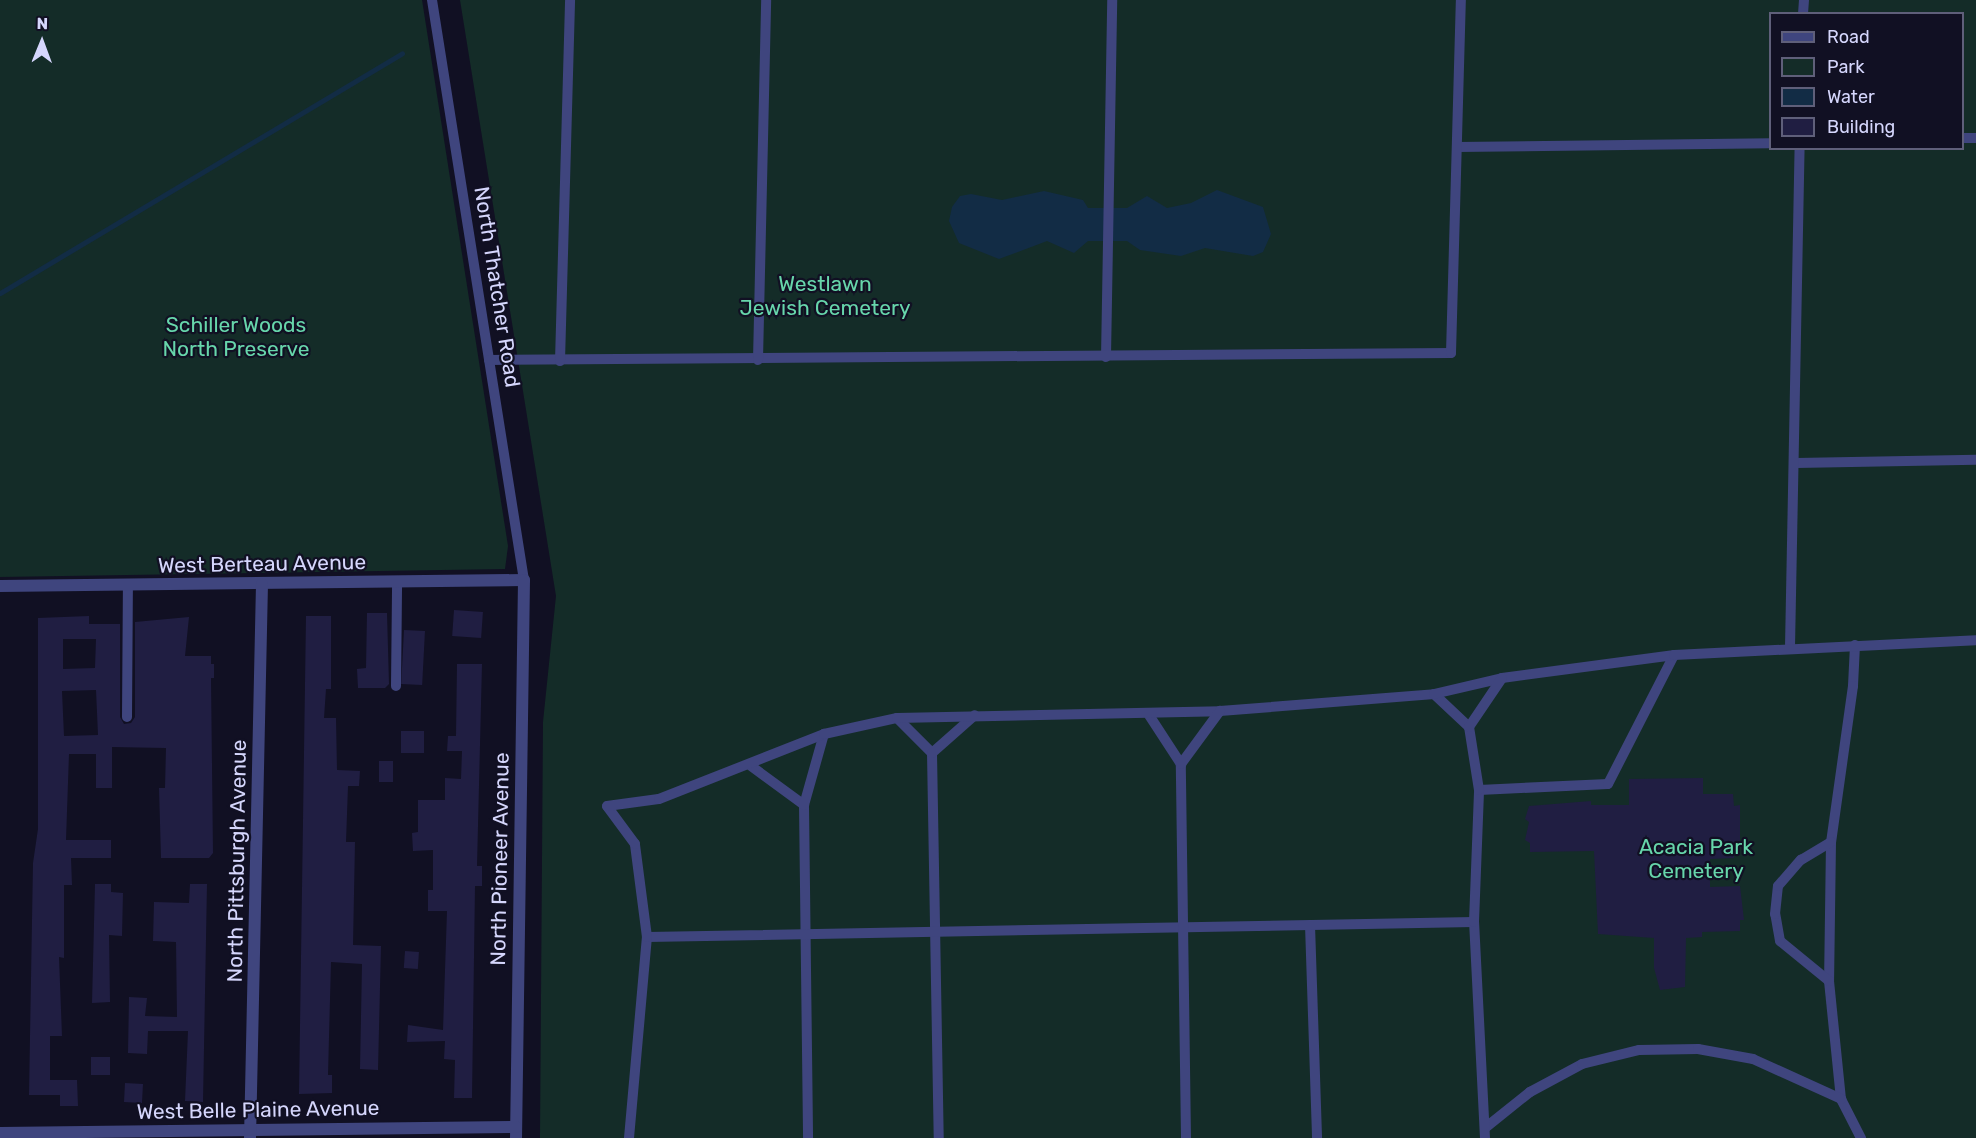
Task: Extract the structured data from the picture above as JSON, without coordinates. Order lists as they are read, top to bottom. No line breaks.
{"streets":{"street":["West Berteau Avenue","North Pioneer Avenue","North Pittsburgh Avenue","West Belle Plaine Avenue"],"lane":["North Thatcher Road"]},"crossings":[["North Thatcher Road","West Berteau Avenue"],["North Thatcher Road","North Pioneer Avenue"],["West Berteau Avenue","North Pioneer Avenue"],["West Berteau Avenue","North Pittsburgh Avenue"],["North Pioneer Avenue","West Belle Plaine Avenue"],["North Pittsburgh Avenue","West Belle Plaine Avenue"]],"parks":["Westlawn Jewish Cemetery","Schiller Woods North Preserve","Acacia Park Cemetery"],"legend":["Road","Park","Water","Building"],"north":"top"}
